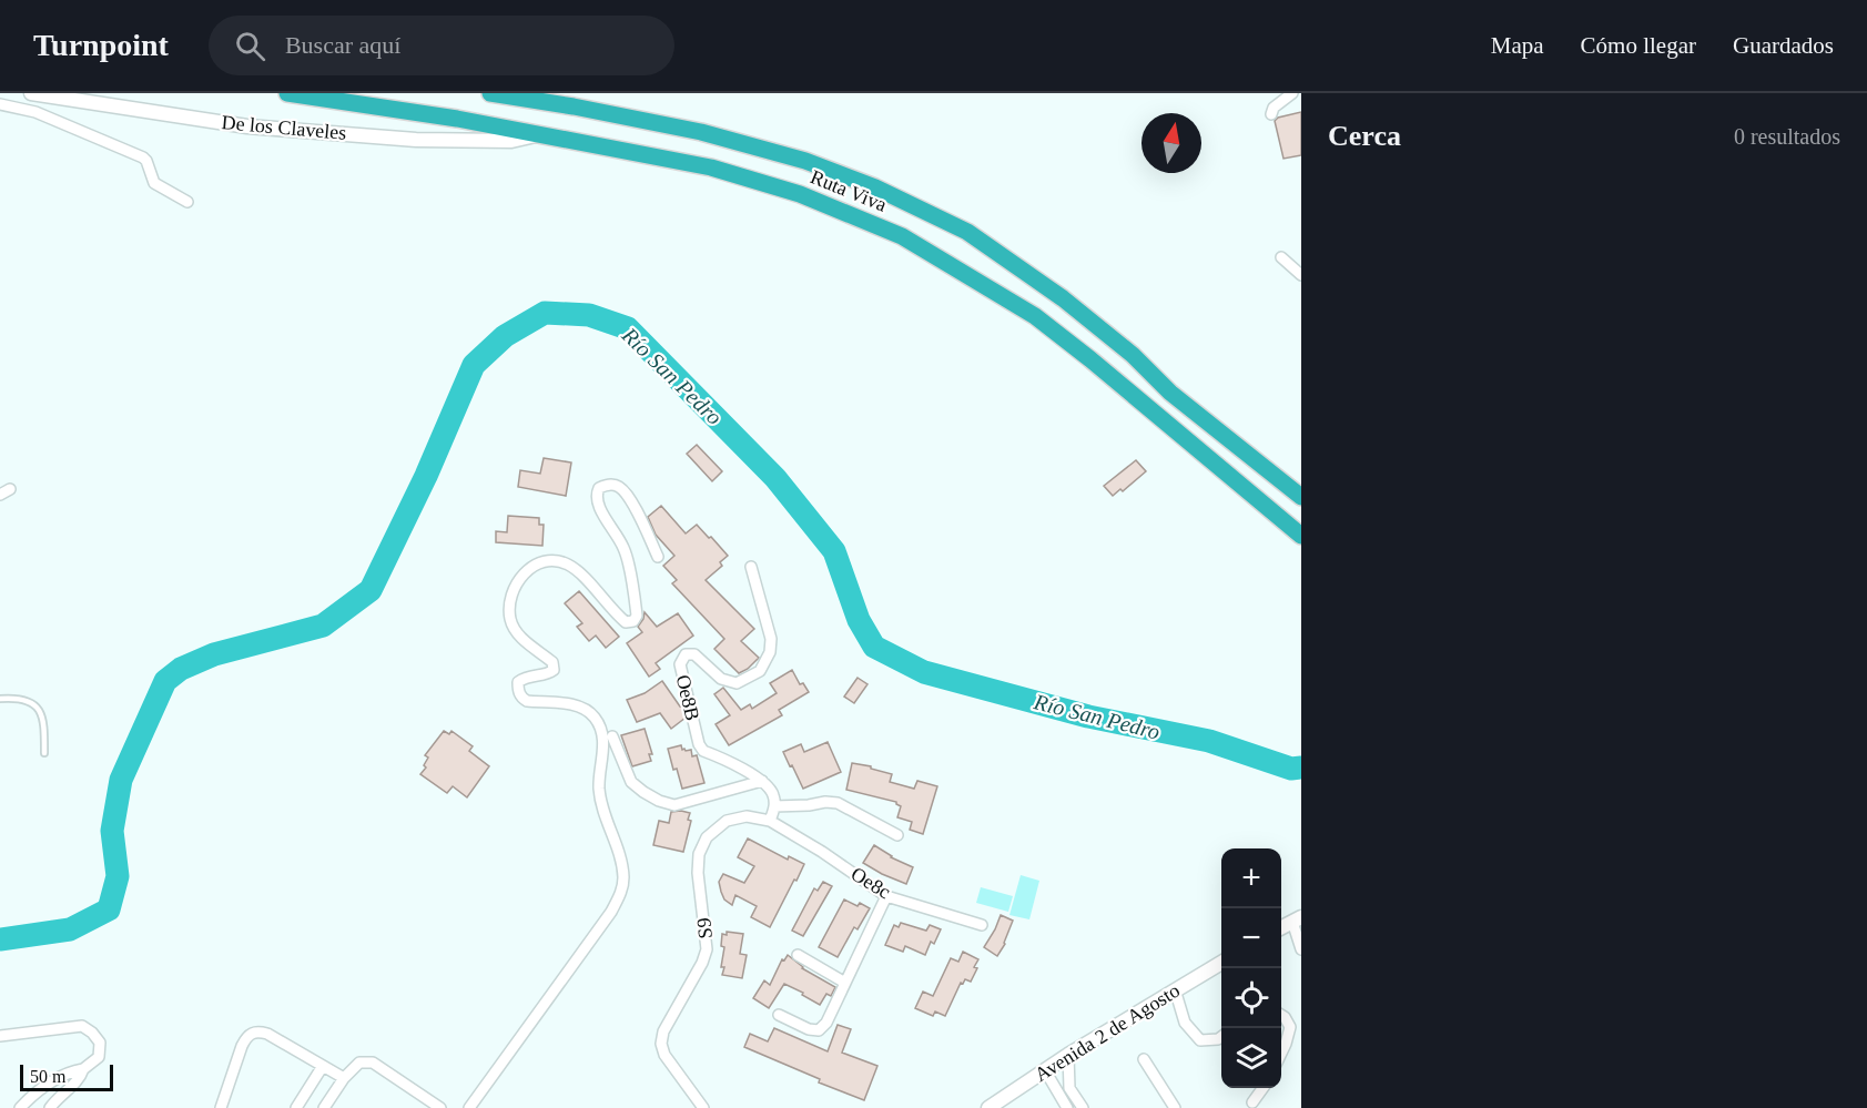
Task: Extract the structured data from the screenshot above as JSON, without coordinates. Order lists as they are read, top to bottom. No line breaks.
{"streets":{"highway":["Ruta Viva"],"main road":["De los Claveles","Avenida 2 de Agosto"],"street":["Oe8B","Oe8c","S9"]},"crossings":[["De los Claveles","Ruta Viva"],["Oe8c","S9"]],"water":["Río San Pedro"],"scale_bar":"50 m","north":"top","page":{"header":"Turnpoint","search":"Buscar aquí","nav":["Mapa","Cómo llegar","Guardados"],"heading":["Cerca","0 resultados"],"map_buttons":["+","−"],"scale":"50 m"}}
